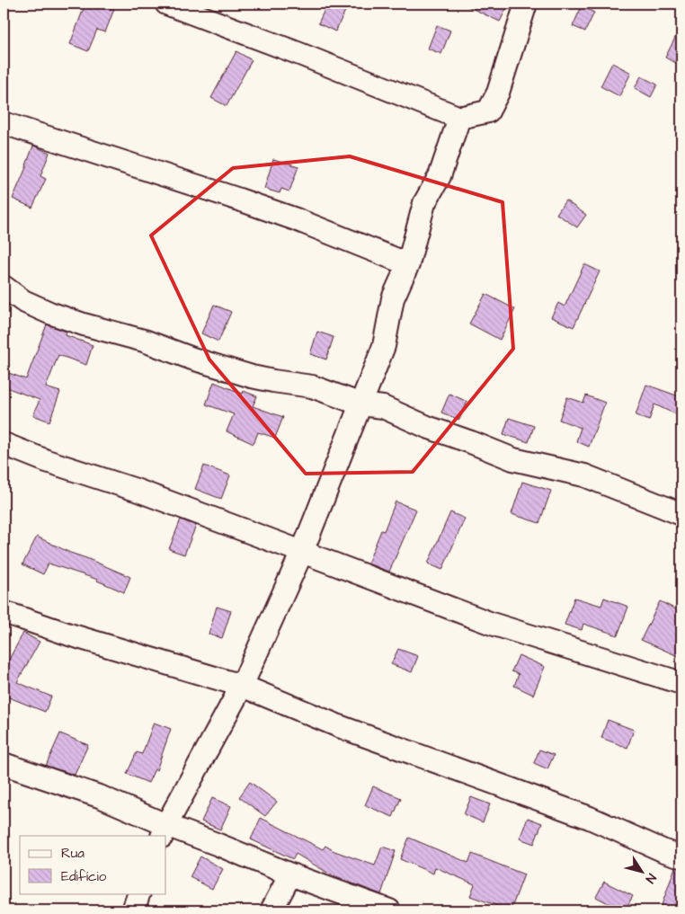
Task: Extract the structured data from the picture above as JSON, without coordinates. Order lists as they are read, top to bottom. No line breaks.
{"legend":["Rua","Edifício"],"north":"bottom right"}
